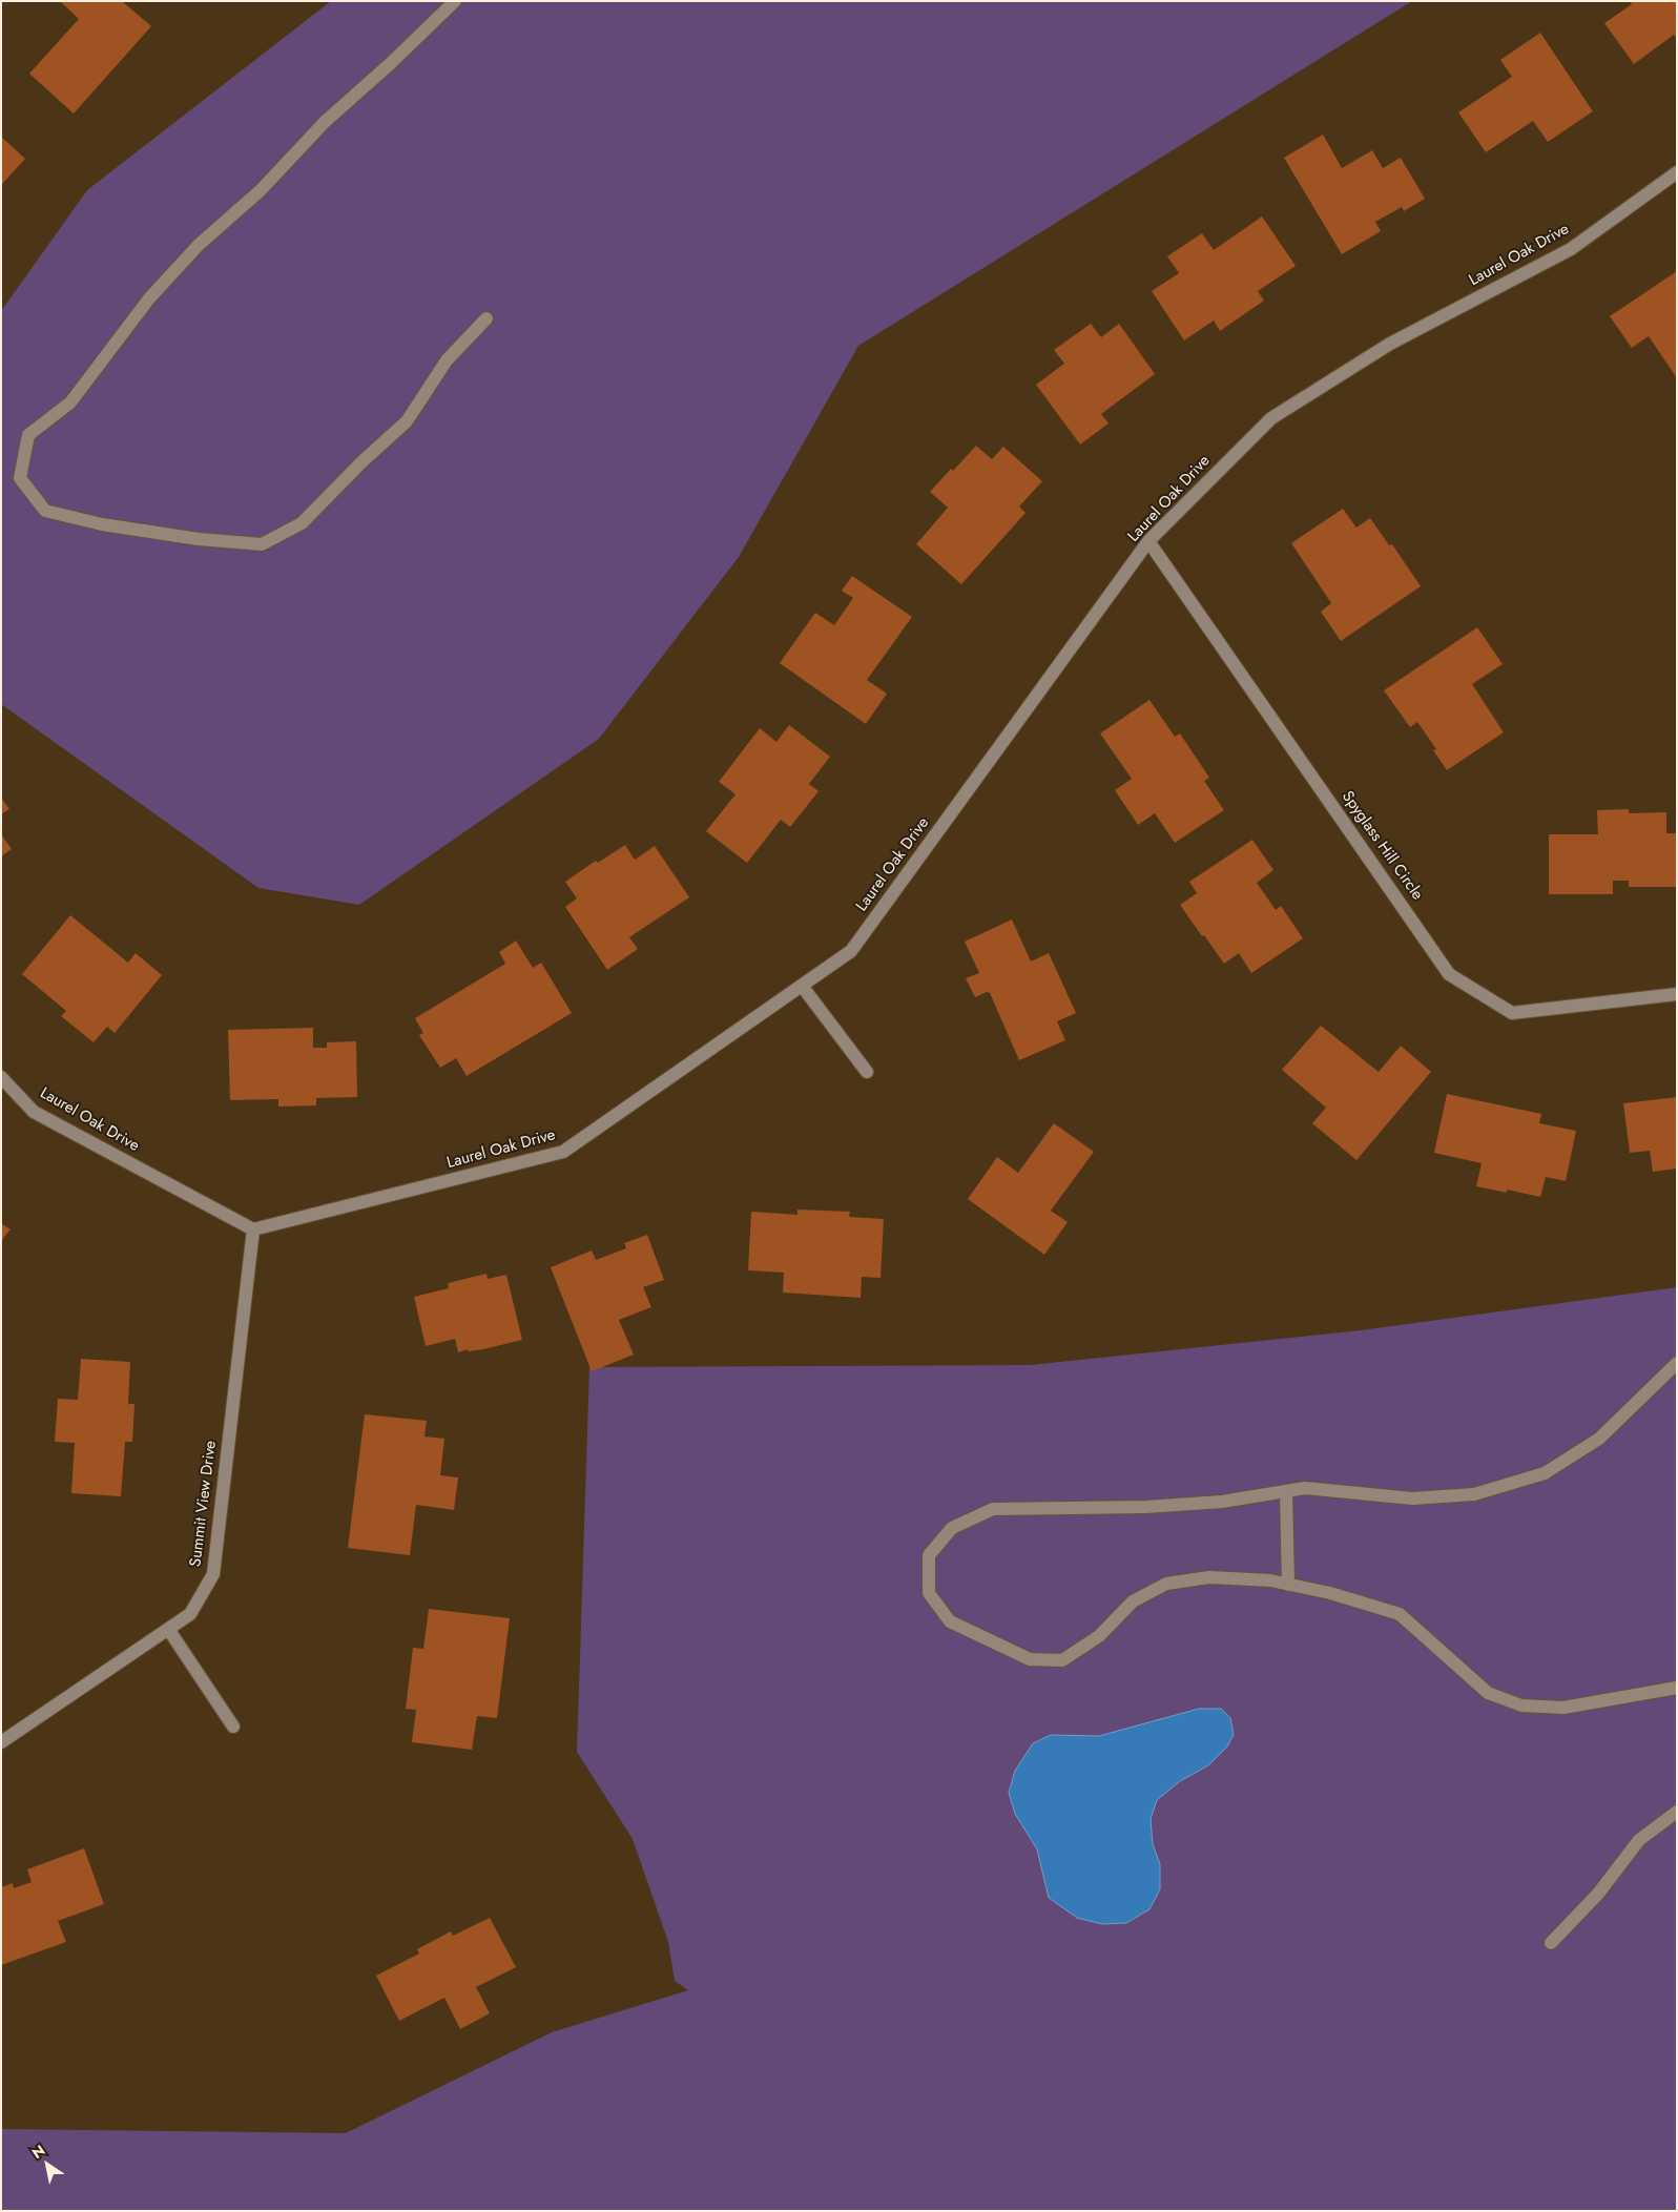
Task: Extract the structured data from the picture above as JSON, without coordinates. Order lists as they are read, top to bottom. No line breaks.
{"streets":{"street":["Laurel Oak Drive","Spyglass Hill Circle","Summit View Drive"]},"crossings":[["Laurel Oak Drive","Spyglass Hill Circle"],["Laurel Oak Drive","Summit View Drive"]],"north":"top left"}
